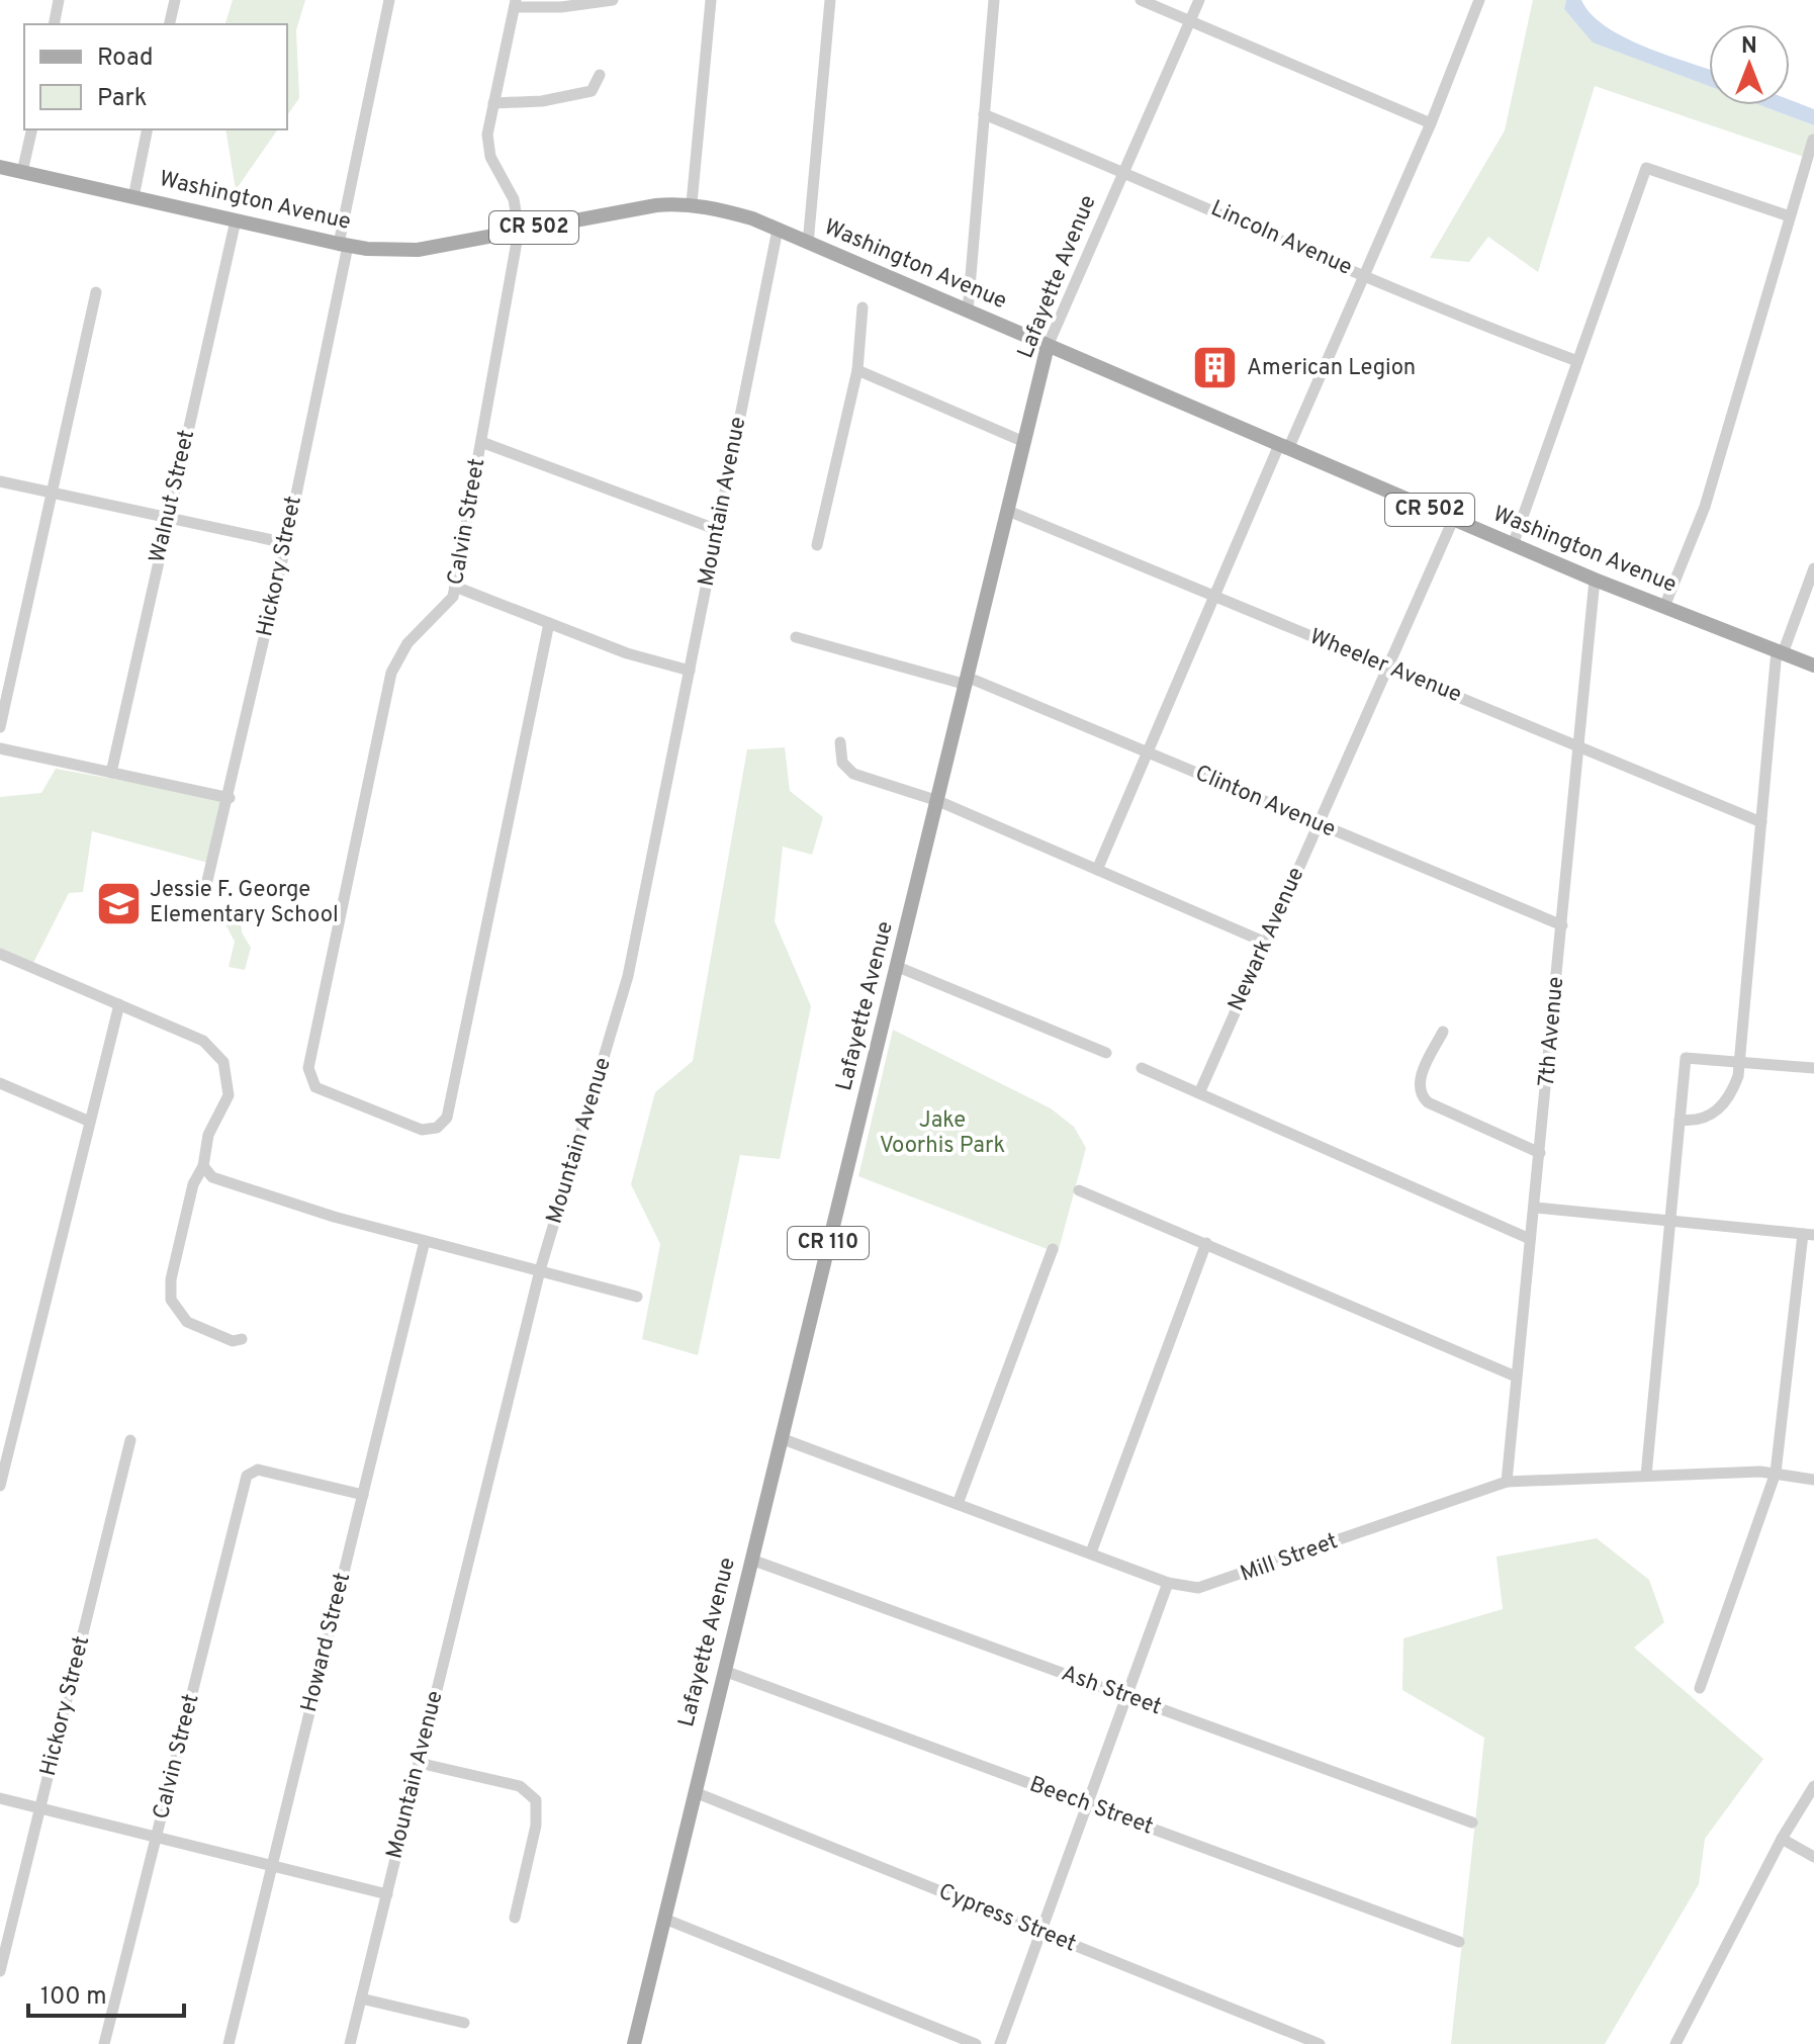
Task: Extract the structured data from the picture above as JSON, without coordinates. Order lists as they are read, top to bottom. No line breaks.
{"streets":{"main road":["Washington Avenue","CR 502","Lafayette Avenue","CR 110"],"street":["Lincoln Avenue","Walnut Street","Mountain Avenue","Calvin Street","Hickory Street","Wheeler Avenue","Clinton Avenue","Newark Avenue","7th Avenue","Mill Street","Howard Street","Ash Street","Beech Street","Cypress Street"]},"crossings":[["Washington Avenue","Lafayette Avenue"],["Washington Avenue","Walnut Street"],["Washington Avenue","Mountain Avenue"],["Washington Avenue","Calvin Street"],["Washington Avenue","Hickory Street"],["Washington Avenue","Newark Avenue"],["Washington Avenue","7th Avenue"],["Lincoln Avenue","Lafayette Avenue"],["Lafayette Avenue","Wheeler Avenue"],["Lafayette Avenue","Clinton Avenue"],["Lafayette Avenue","Mill Street"],["Lafayette Avenue","Ash Street"],["Lafayette Avenue","Beech Street"],["Lafayette Avenue","Cypress Street"],["Calvin Street","Howard Street"],["Wheeler Avenue","Newark Avenue"],["Wheeler Avenue","7th Avenue"],["Clinton Avenue","Newark Avenue"],["Clinton Avenue","7th Avenue"],["7th Avenue","Mill Street"]],"parks":["Jake Voorhis Park"],"places":{"building":["American Legion"],"school or university":["Jessie F. George Elementary School"]},"legend":["Road","Park"],"scale_bar":"100 m","north":"top"}
